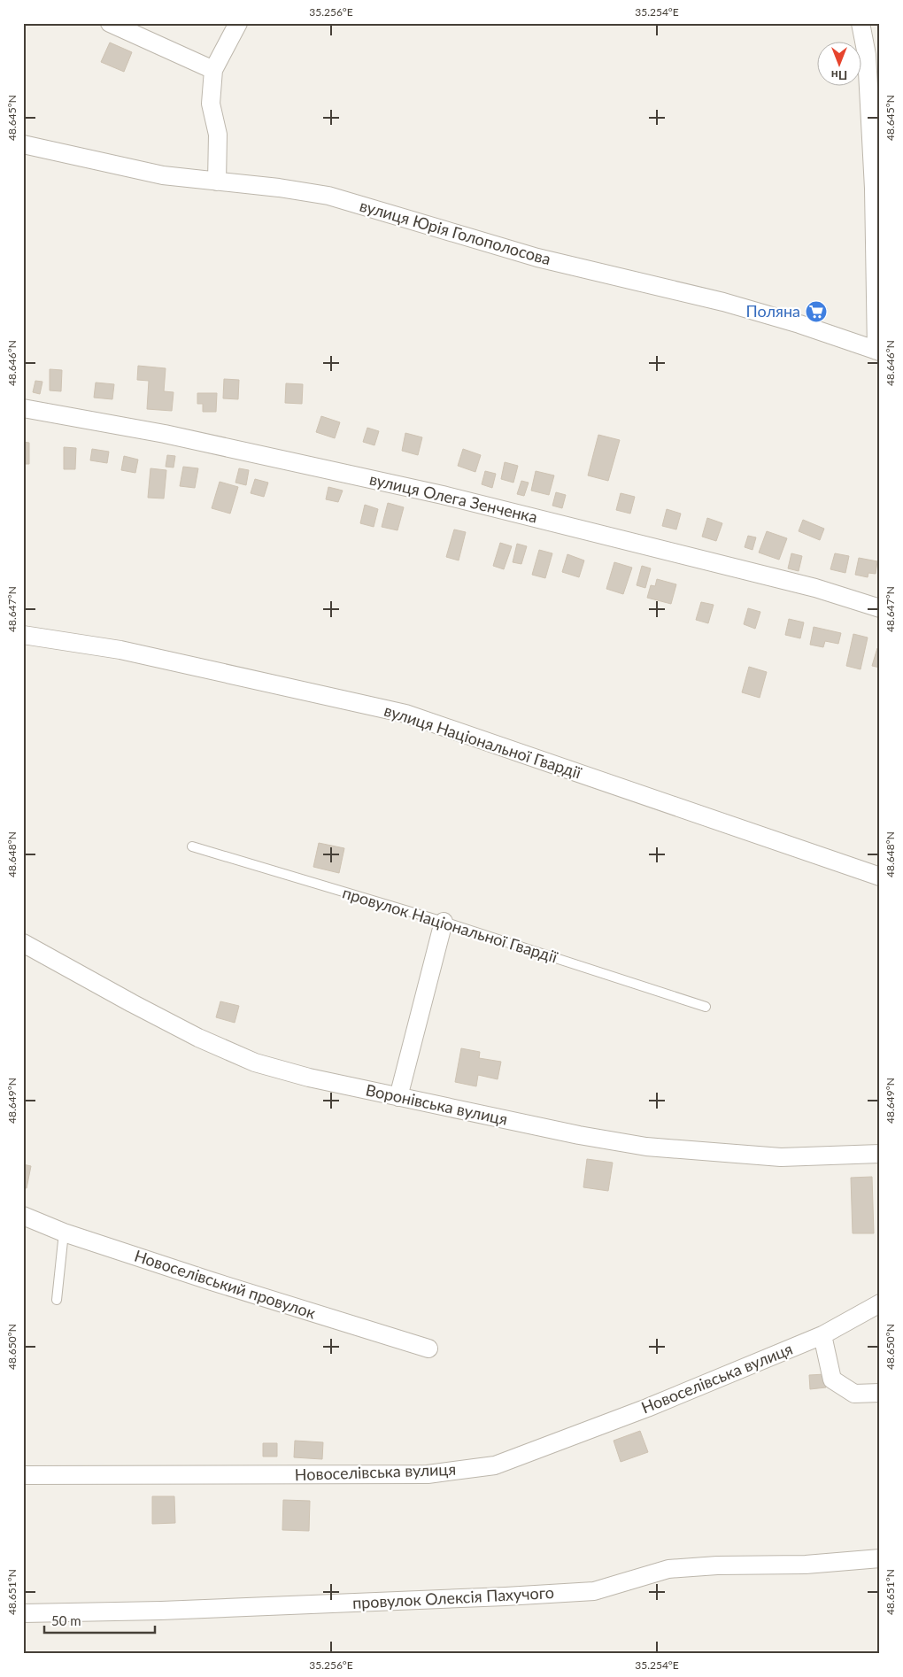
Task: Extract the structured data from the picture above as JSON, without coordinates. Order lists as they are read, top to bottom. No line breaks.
{"streets":{"street":["вулиця Юрія Голополосова","вулиця Олега Зенченка","вулиця Національної Гвардії","Воронівська вулиця","Новоселівський провулок","Новоселівська вулиця","провулок Олексія Пахучого"],"lane":["провулок Національної Гвардії"]},"places":{"supermarket":["Поляна"]},"scale_bar":"50 m","north":"bottom","coordinates":["35.256°E","35.254°E","48.645°N","48.646°N","48.647°N","48.648°N","48.649°N","48.650°N","48.651°N"]}
